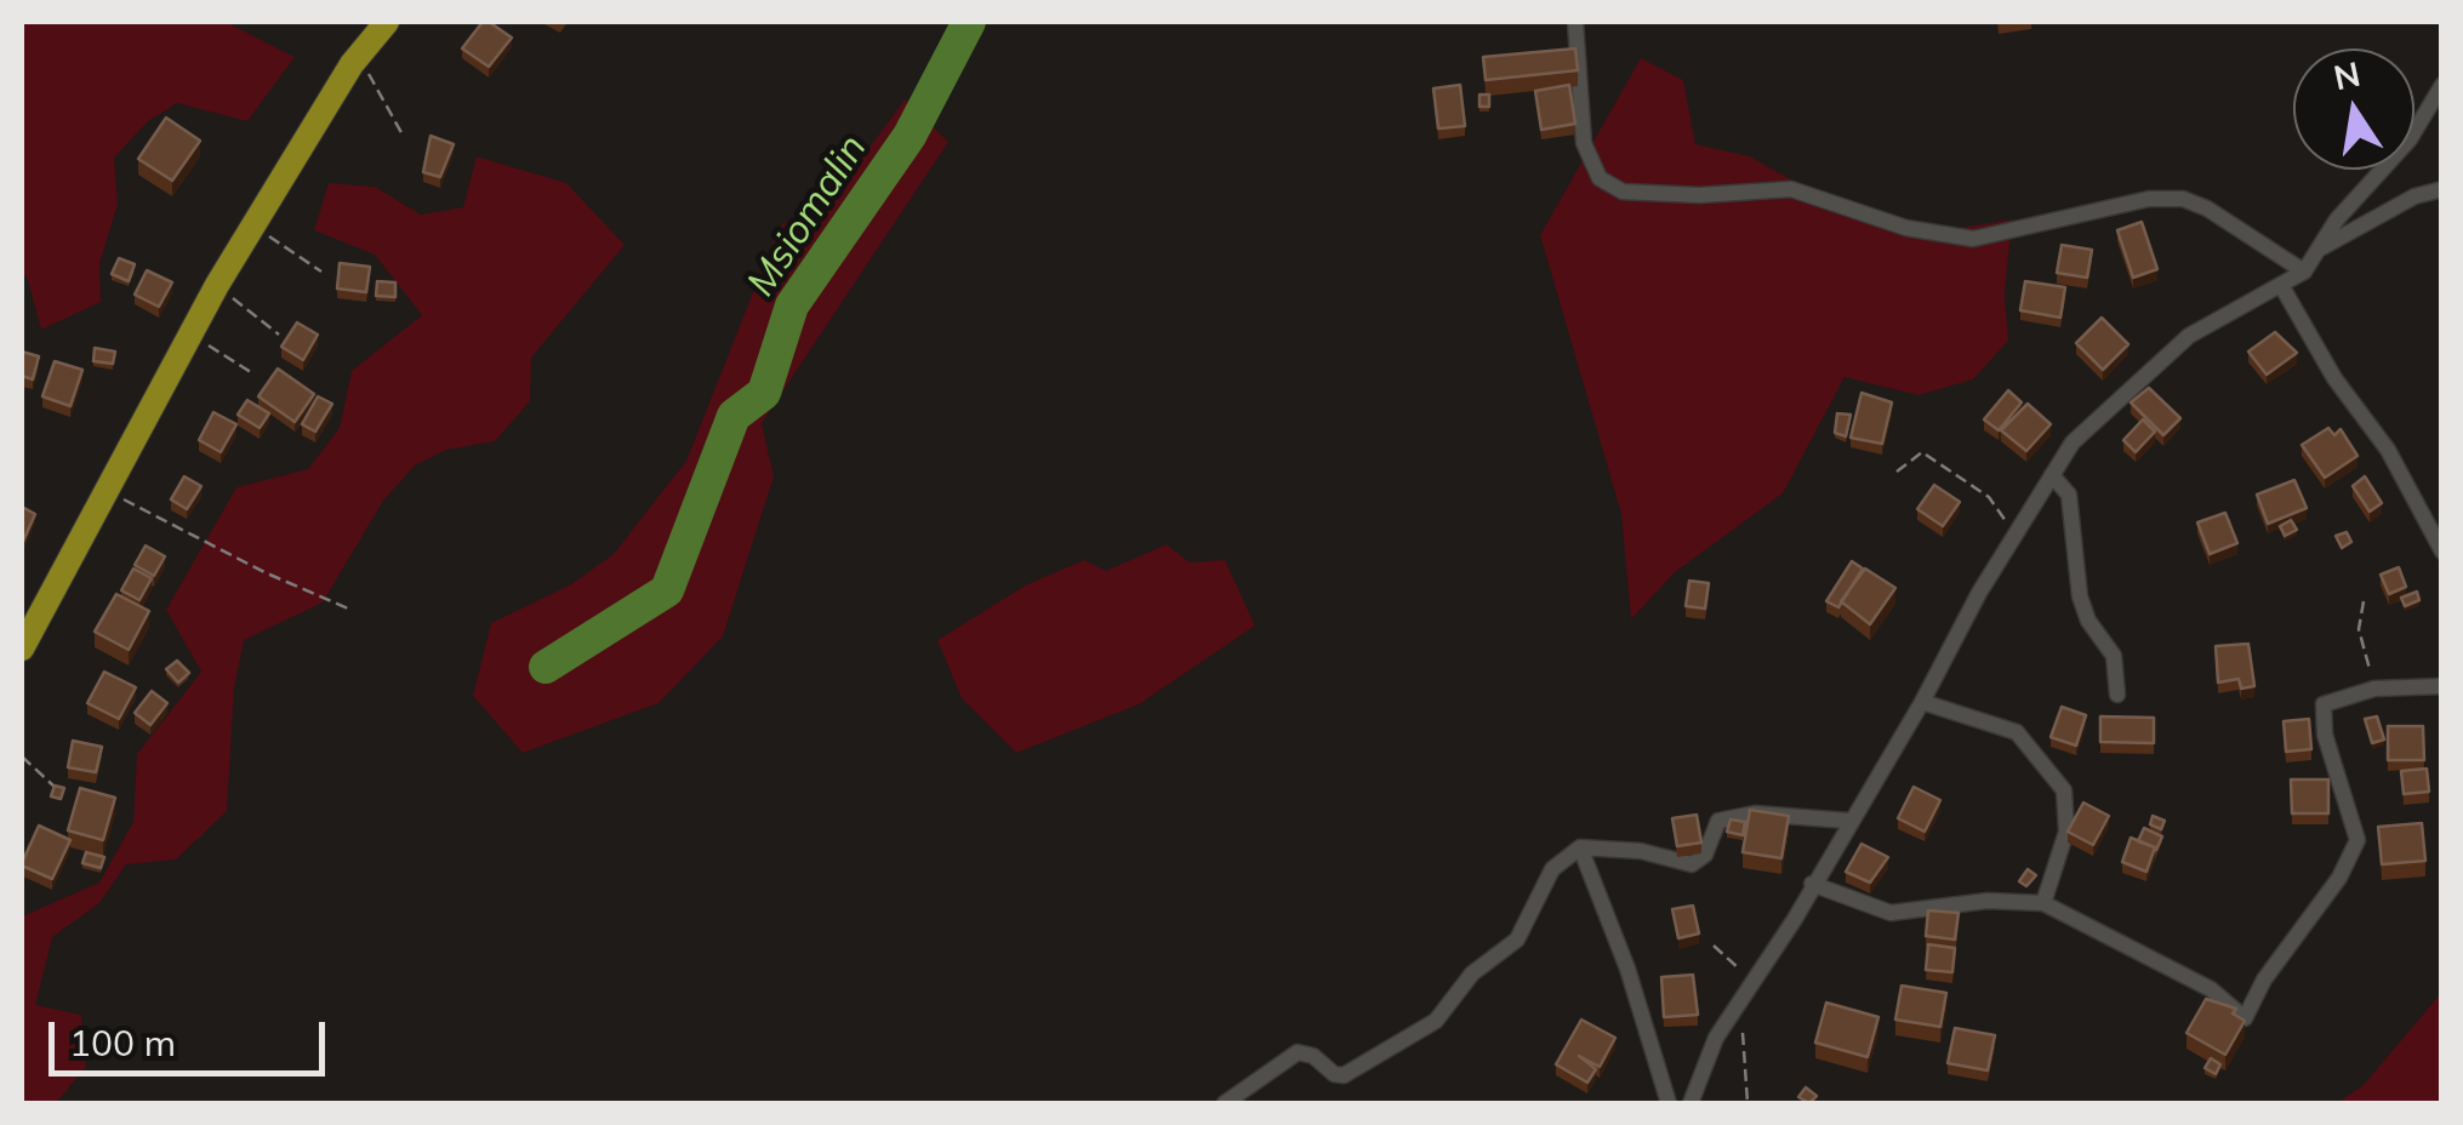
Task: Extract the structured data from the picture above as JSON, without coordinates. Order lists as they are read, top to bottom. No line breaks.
{"water":["Msiomalin"],"scale_bar":"100 m","north":"top"}
